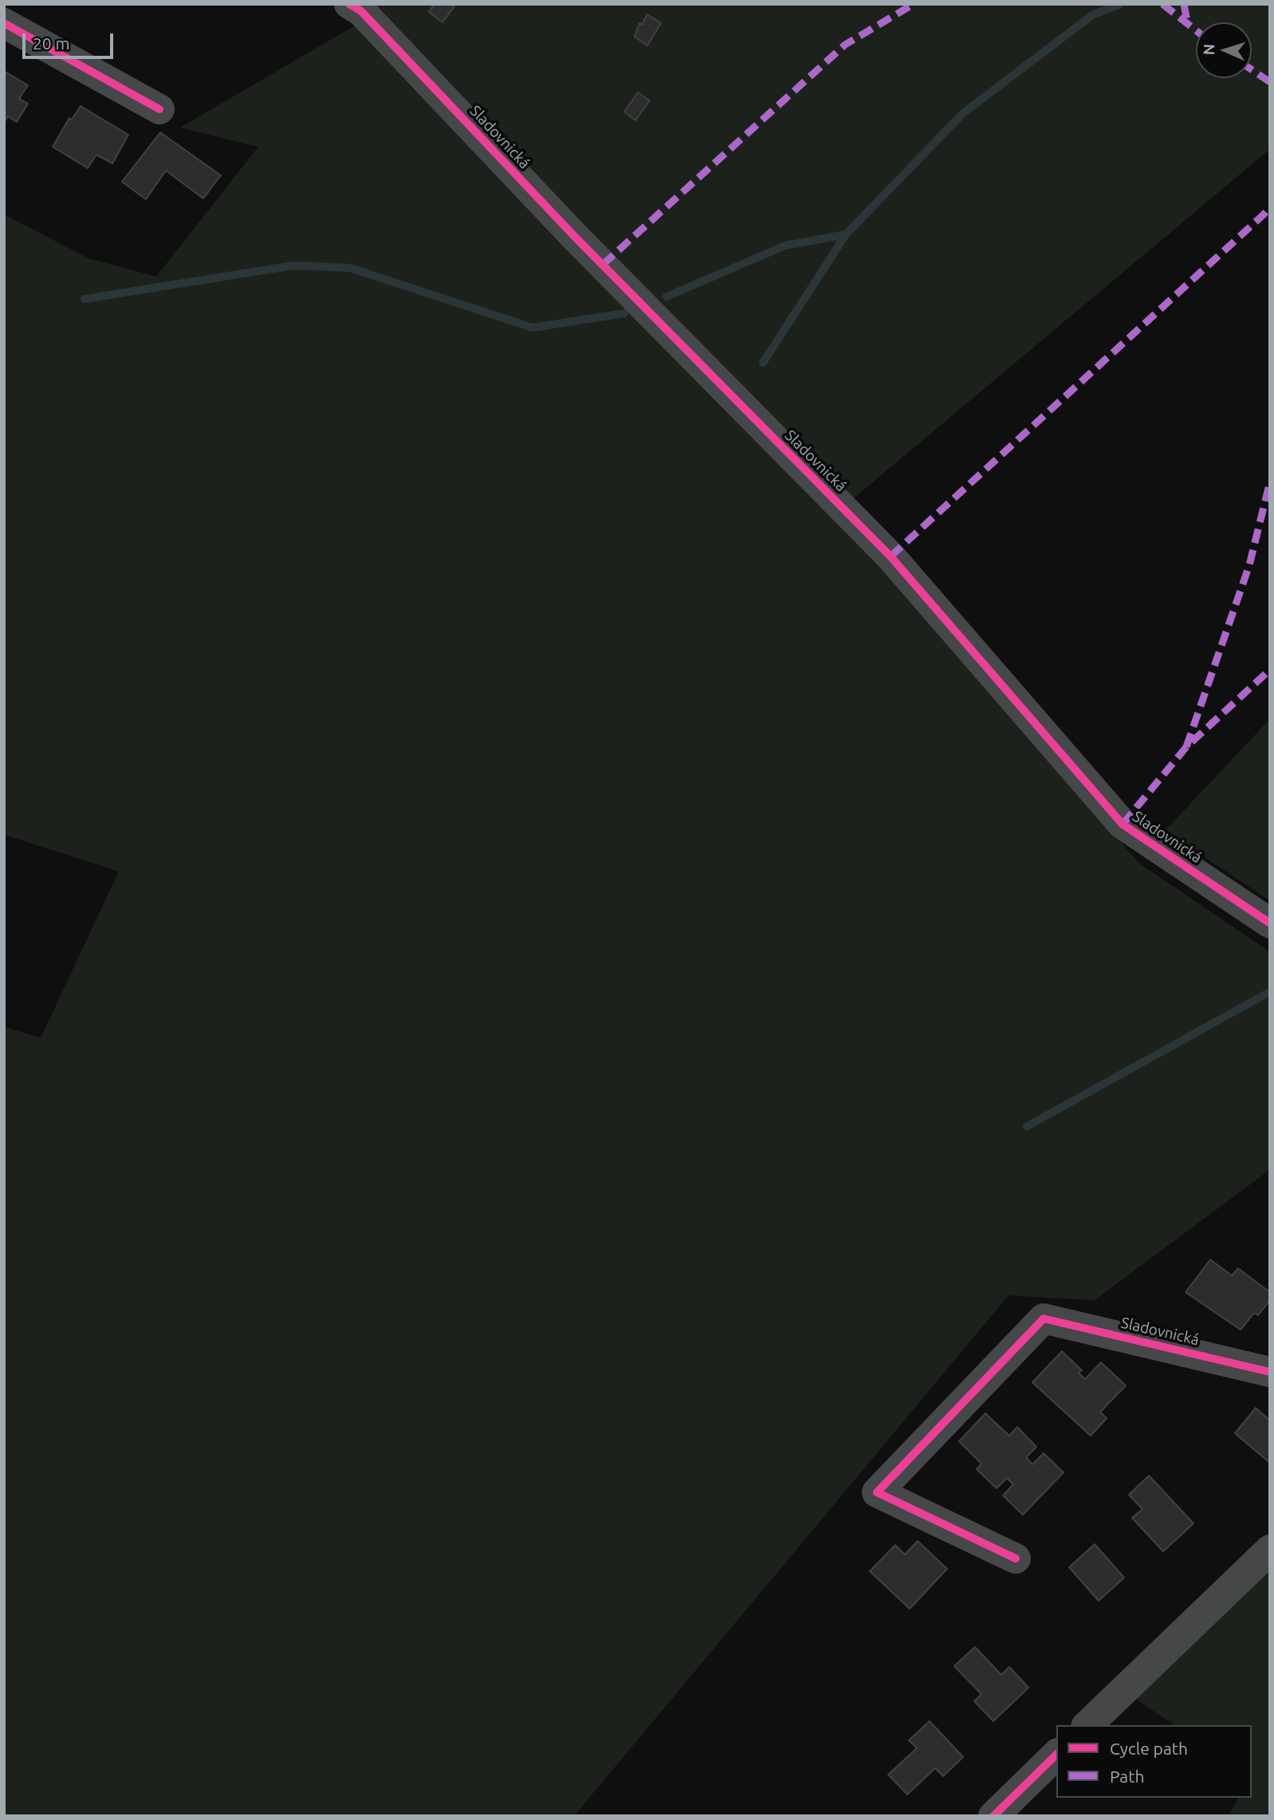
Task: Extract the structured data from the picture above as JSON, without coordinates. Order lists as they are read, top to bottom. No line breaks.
{"streets":{"street":["Sladovnická"]},"legend":["Cycle path","Path"],"scale_bar":"20 m","north":"left"}
